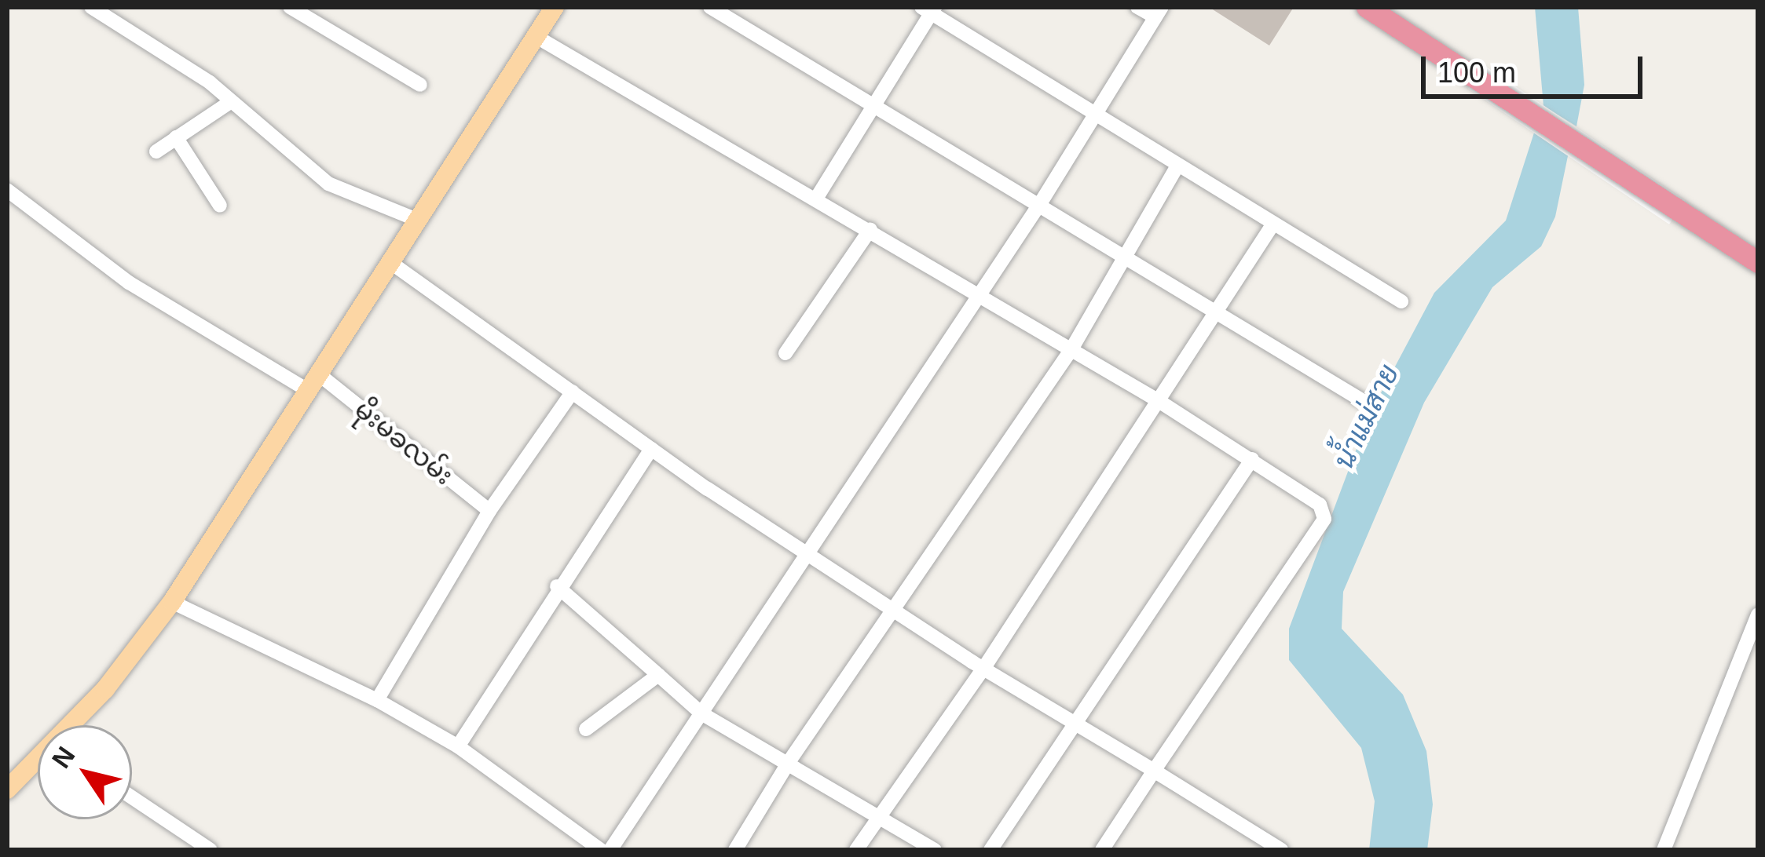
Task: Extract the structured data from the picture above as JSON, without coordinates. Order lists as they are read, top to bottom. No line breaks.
{"streets":{"street":["မိုးမခလမ်း"]},"water":["น้ำแม่สาย"],"scale_bar":"100 m","north":"top left"}
